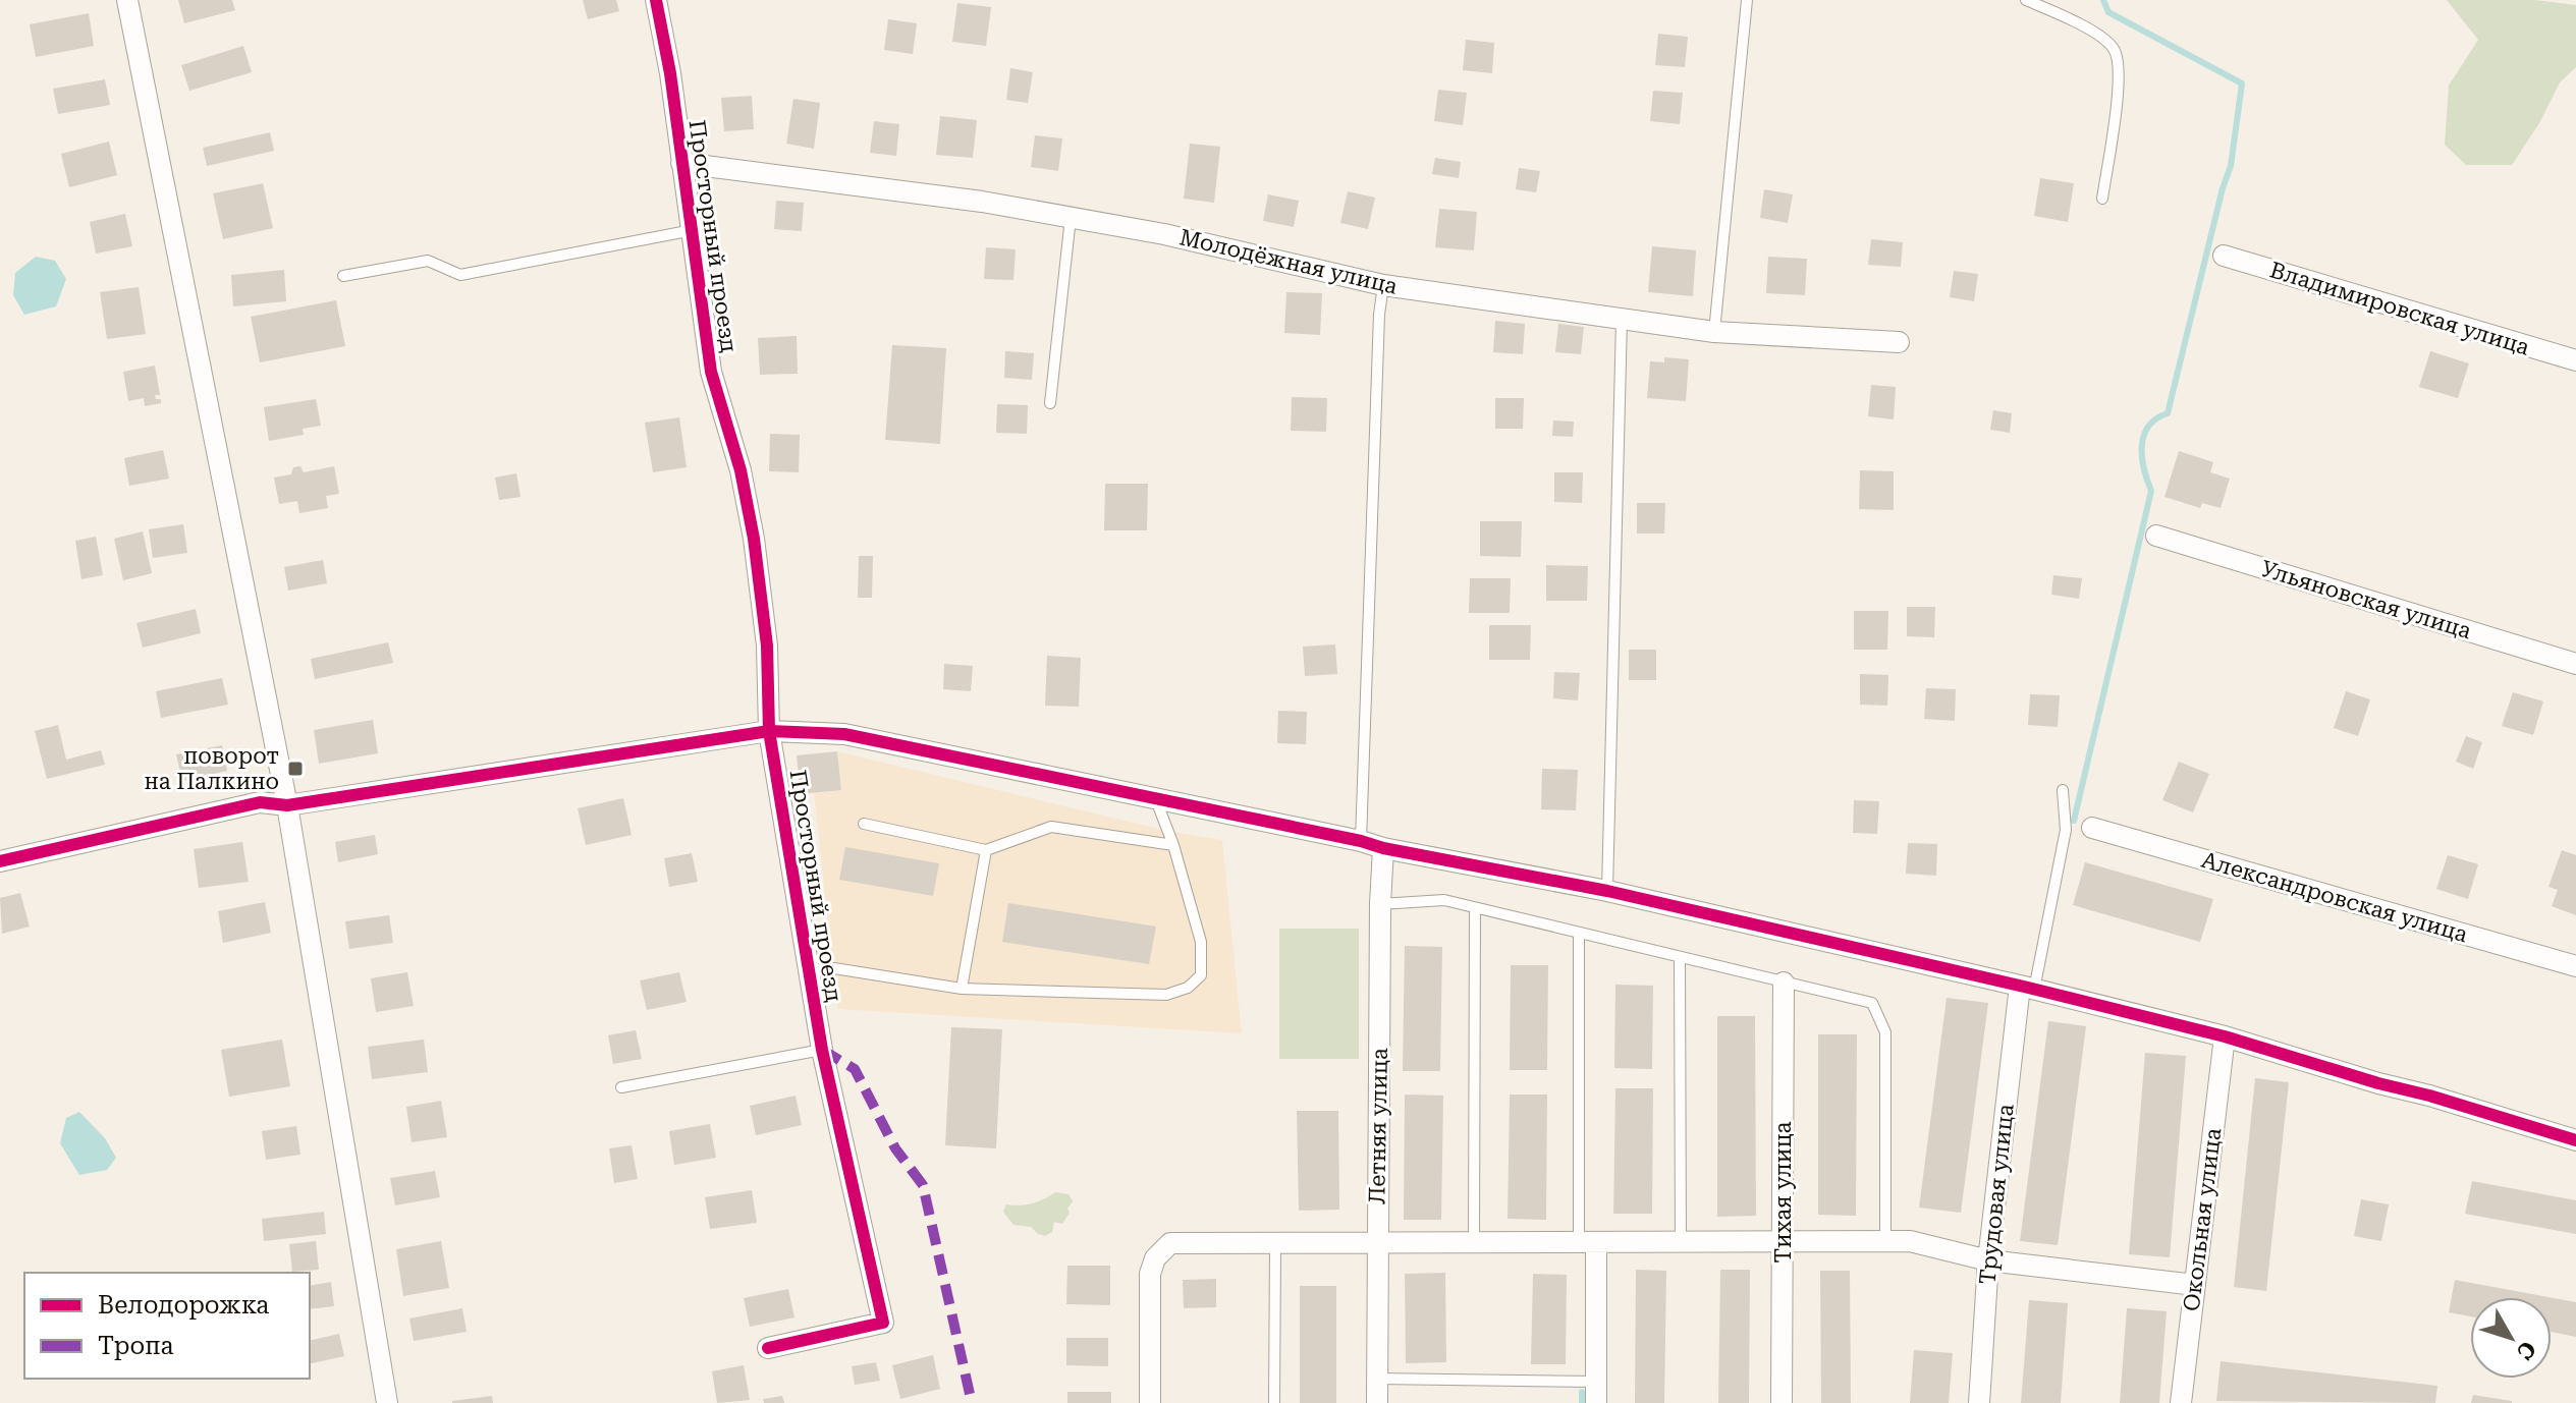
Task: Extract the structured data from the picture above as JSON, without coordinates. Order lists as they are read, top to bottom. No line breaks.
{"streets":{"street":["Просторный проезд","Молодёжная улица","Владимировская улица","Ульяновская улица","Александровская улица","Летняя улица","Тихая улица","Трудовая улица","Окольная улица"]},"crossings":[["Просторный проезд","Молодёжная улица"]],"places":{"transit":["поворот на Палкино"]},"legend":["Велодорожка","Тропа"],"north":"bottom right"}
